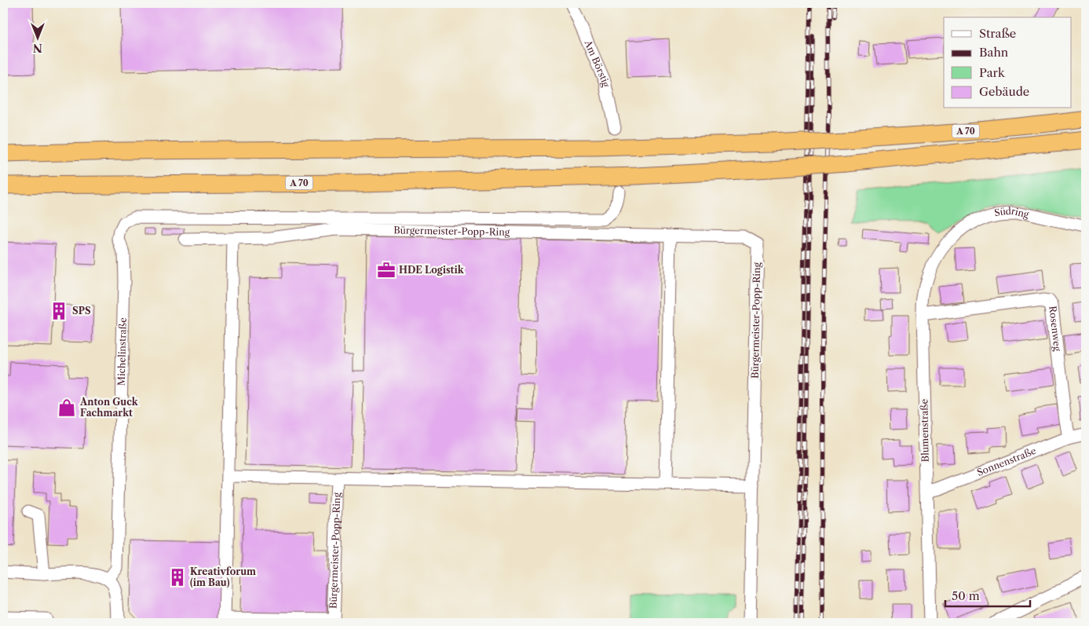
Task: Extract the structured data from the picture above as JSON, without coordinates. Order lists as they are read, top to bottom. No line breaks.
{"streets":{"highway":["A 70"],"street":["Am Börstig","Südring","Bürgermeister-Popp-Ring","Rosenweg","Michelinstraße","Blumenstraße","Sonnenstraße"]},"crossings":[["Südring","Blumenstraße"],["Rosenweg","Blumenstraße"],["Rosenweg","Sonnenstraße"],["Blumenstraße","Sonnenstraße"]],"places":{"office":["HDE Logistik"],"building":["SPS","Kreativforum (im Bau)"],"shop":["Anton Guck Fachmarkt"]},"legend":["Straße","Bahn","Park","Gebäude"],"scale_bar":"50 m","north":"bottom"}
